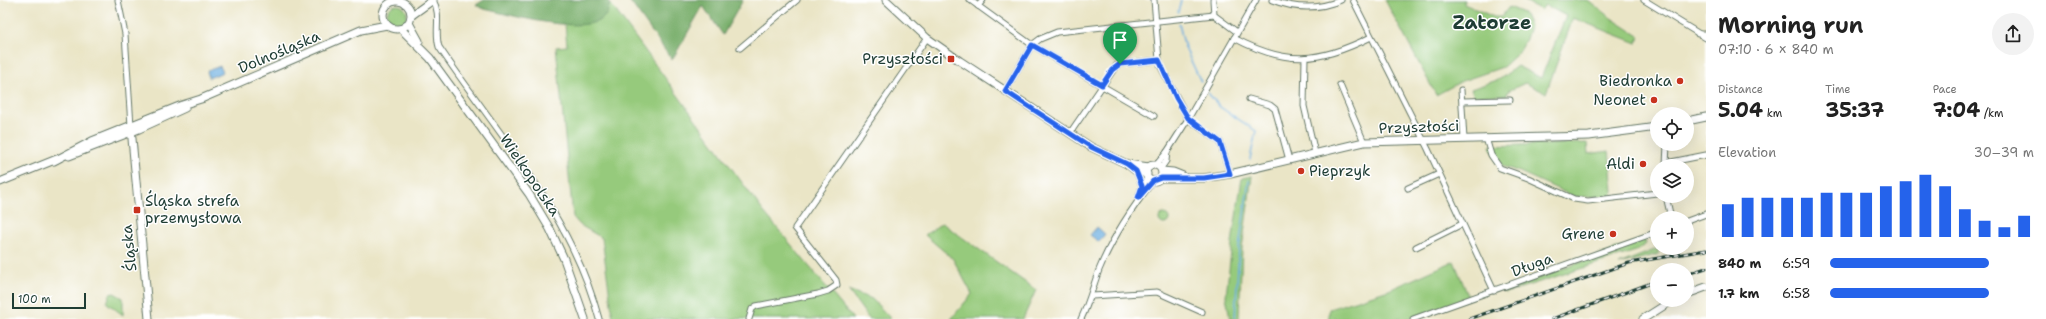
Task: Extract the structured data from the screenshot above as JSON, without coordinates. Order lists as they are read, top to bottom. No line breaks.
{"streets":{"street":["Dolnośląska","Przyszłości","Wielkopolska","Śląska","Długa"]},"crossings":[["Dolnośląska","Wielkopolska"],["Dolnośląska","Śląska"]],"districts":["Zatorze"],"places":{"transit":["Przyszłości","Śląska strefa przemysłowa"],"other":["Biedronka","Neonet","Aldi","Pieprzyk","Grene"]},"scale_bar":"100 m","page":{"heading":["Morning run","07:10 · 6 × 840 m"],"stats":[["Distance","5.04 km"],["Time","35:37"],["Pace","7:04 /km"]],"map_buttons":["+","−"],"chart":["Elevation","30–39 m"],"list":[{"name":"840 m","note":"6:59"},{"name":"1.7 km","note":"6:58"}],"scale":"100 m"}}
